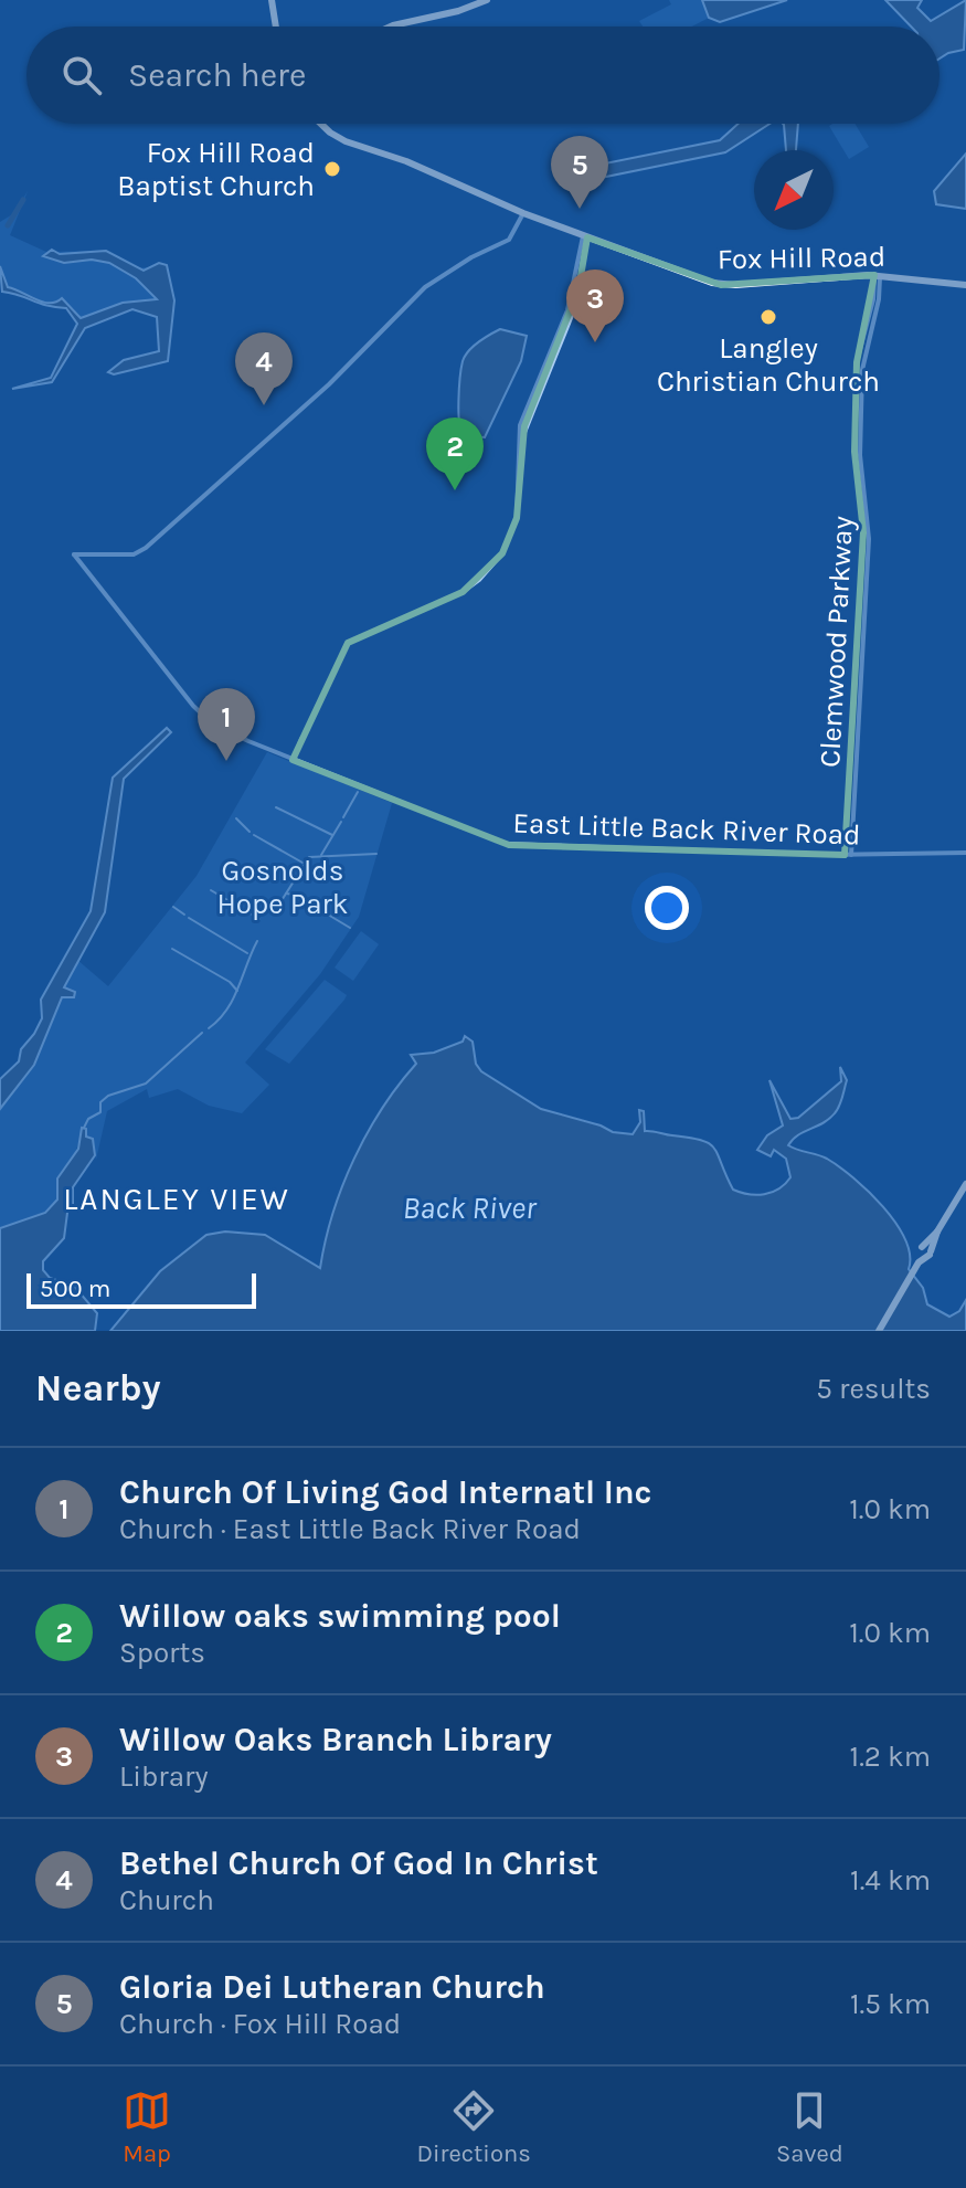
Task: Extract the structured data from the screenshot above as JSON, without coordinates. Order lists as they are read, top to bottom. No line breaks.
{"streets":{"main road":["Fox Hill Road"],"street":["Clemwood Parkway","East Little Back River Road"]},"crossings":[["Fox Hill Road","Clemwood Parkway"],["Fox Hill Road","East Little Back River Road"],["Clemwood Parkway","East Little Back River Road"]],"districts":["LANGLEY VIEW"],"water":["Back River"],"parks":["Gosnolds Hope Park"],"places":["Fox Hill Road Baptist Church","Langley Christian Church"],"scale_bar":"500 m","north":"bottom left","page":{"search":"Search here","pins":["5","3","4","2","1"],"scale":"500 m","heading":["Nearby","5 results"],"list":[{"mark":"1","name":"Church Of Living God Internatl Inc","note":"Church · East Little Back River Road","value":"1.0 km"},{"mark":"2","name":"Willow oaks swimming pool","note":"Sports","value":"1.0 km"},{"mark":"3","name":"Willow Oaks Branch Library","note":"Library","value":"1.2 km"},{"mark":"4","name":"Bethel Church Of God In Christ","note":"Church","value":"1.4 km"},{"mark":"5","name":"Gloria Dei Lutheran Church","note":"Church · Fox Hill Road","value":"1.5 km"}],"nav":["Map","Directions","Saved"]}}
